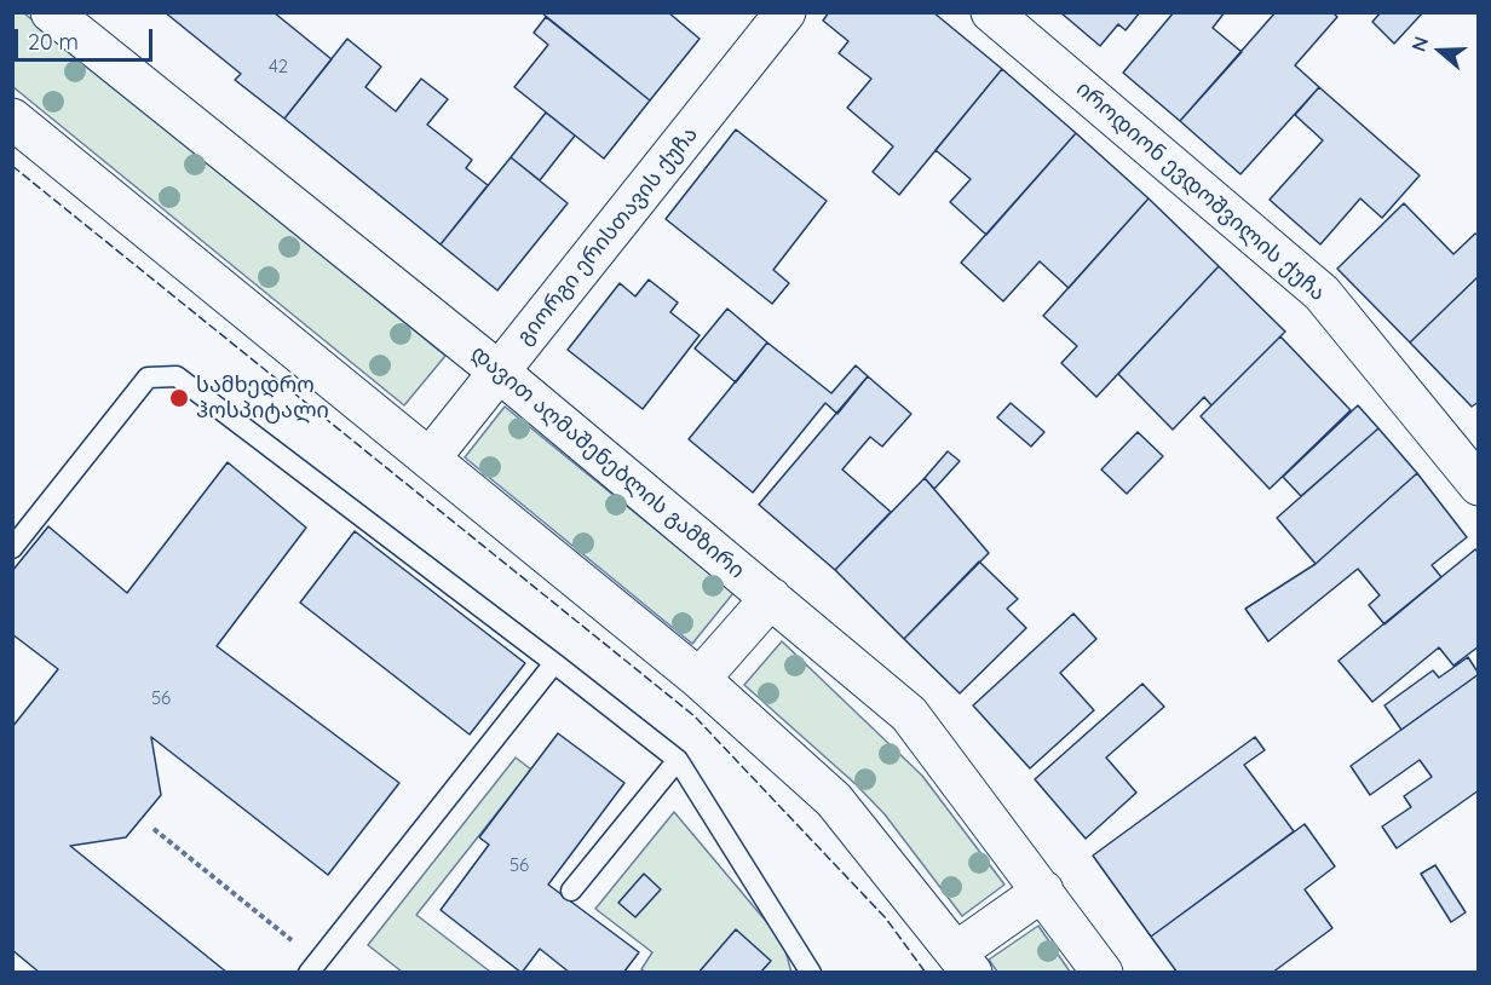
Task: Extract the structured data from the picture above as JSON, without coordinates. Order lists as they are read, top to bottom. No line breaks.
{"streets":{"street":["იროდიონ ევდოშვილის ქუჩა","გიორგი ერისთავის ქუჩა","დავით აღმაშენებლის გამზირი"]},"crossings":[["გიორგი ერისთავის ქუჩა","დავით აღმაშენებლის გამზირი"]],"places":["სამხედრო ჰოსპიტალი"],"house_numbers":["42","56","56"],"scale_bar":"20 m","north":"left"}
